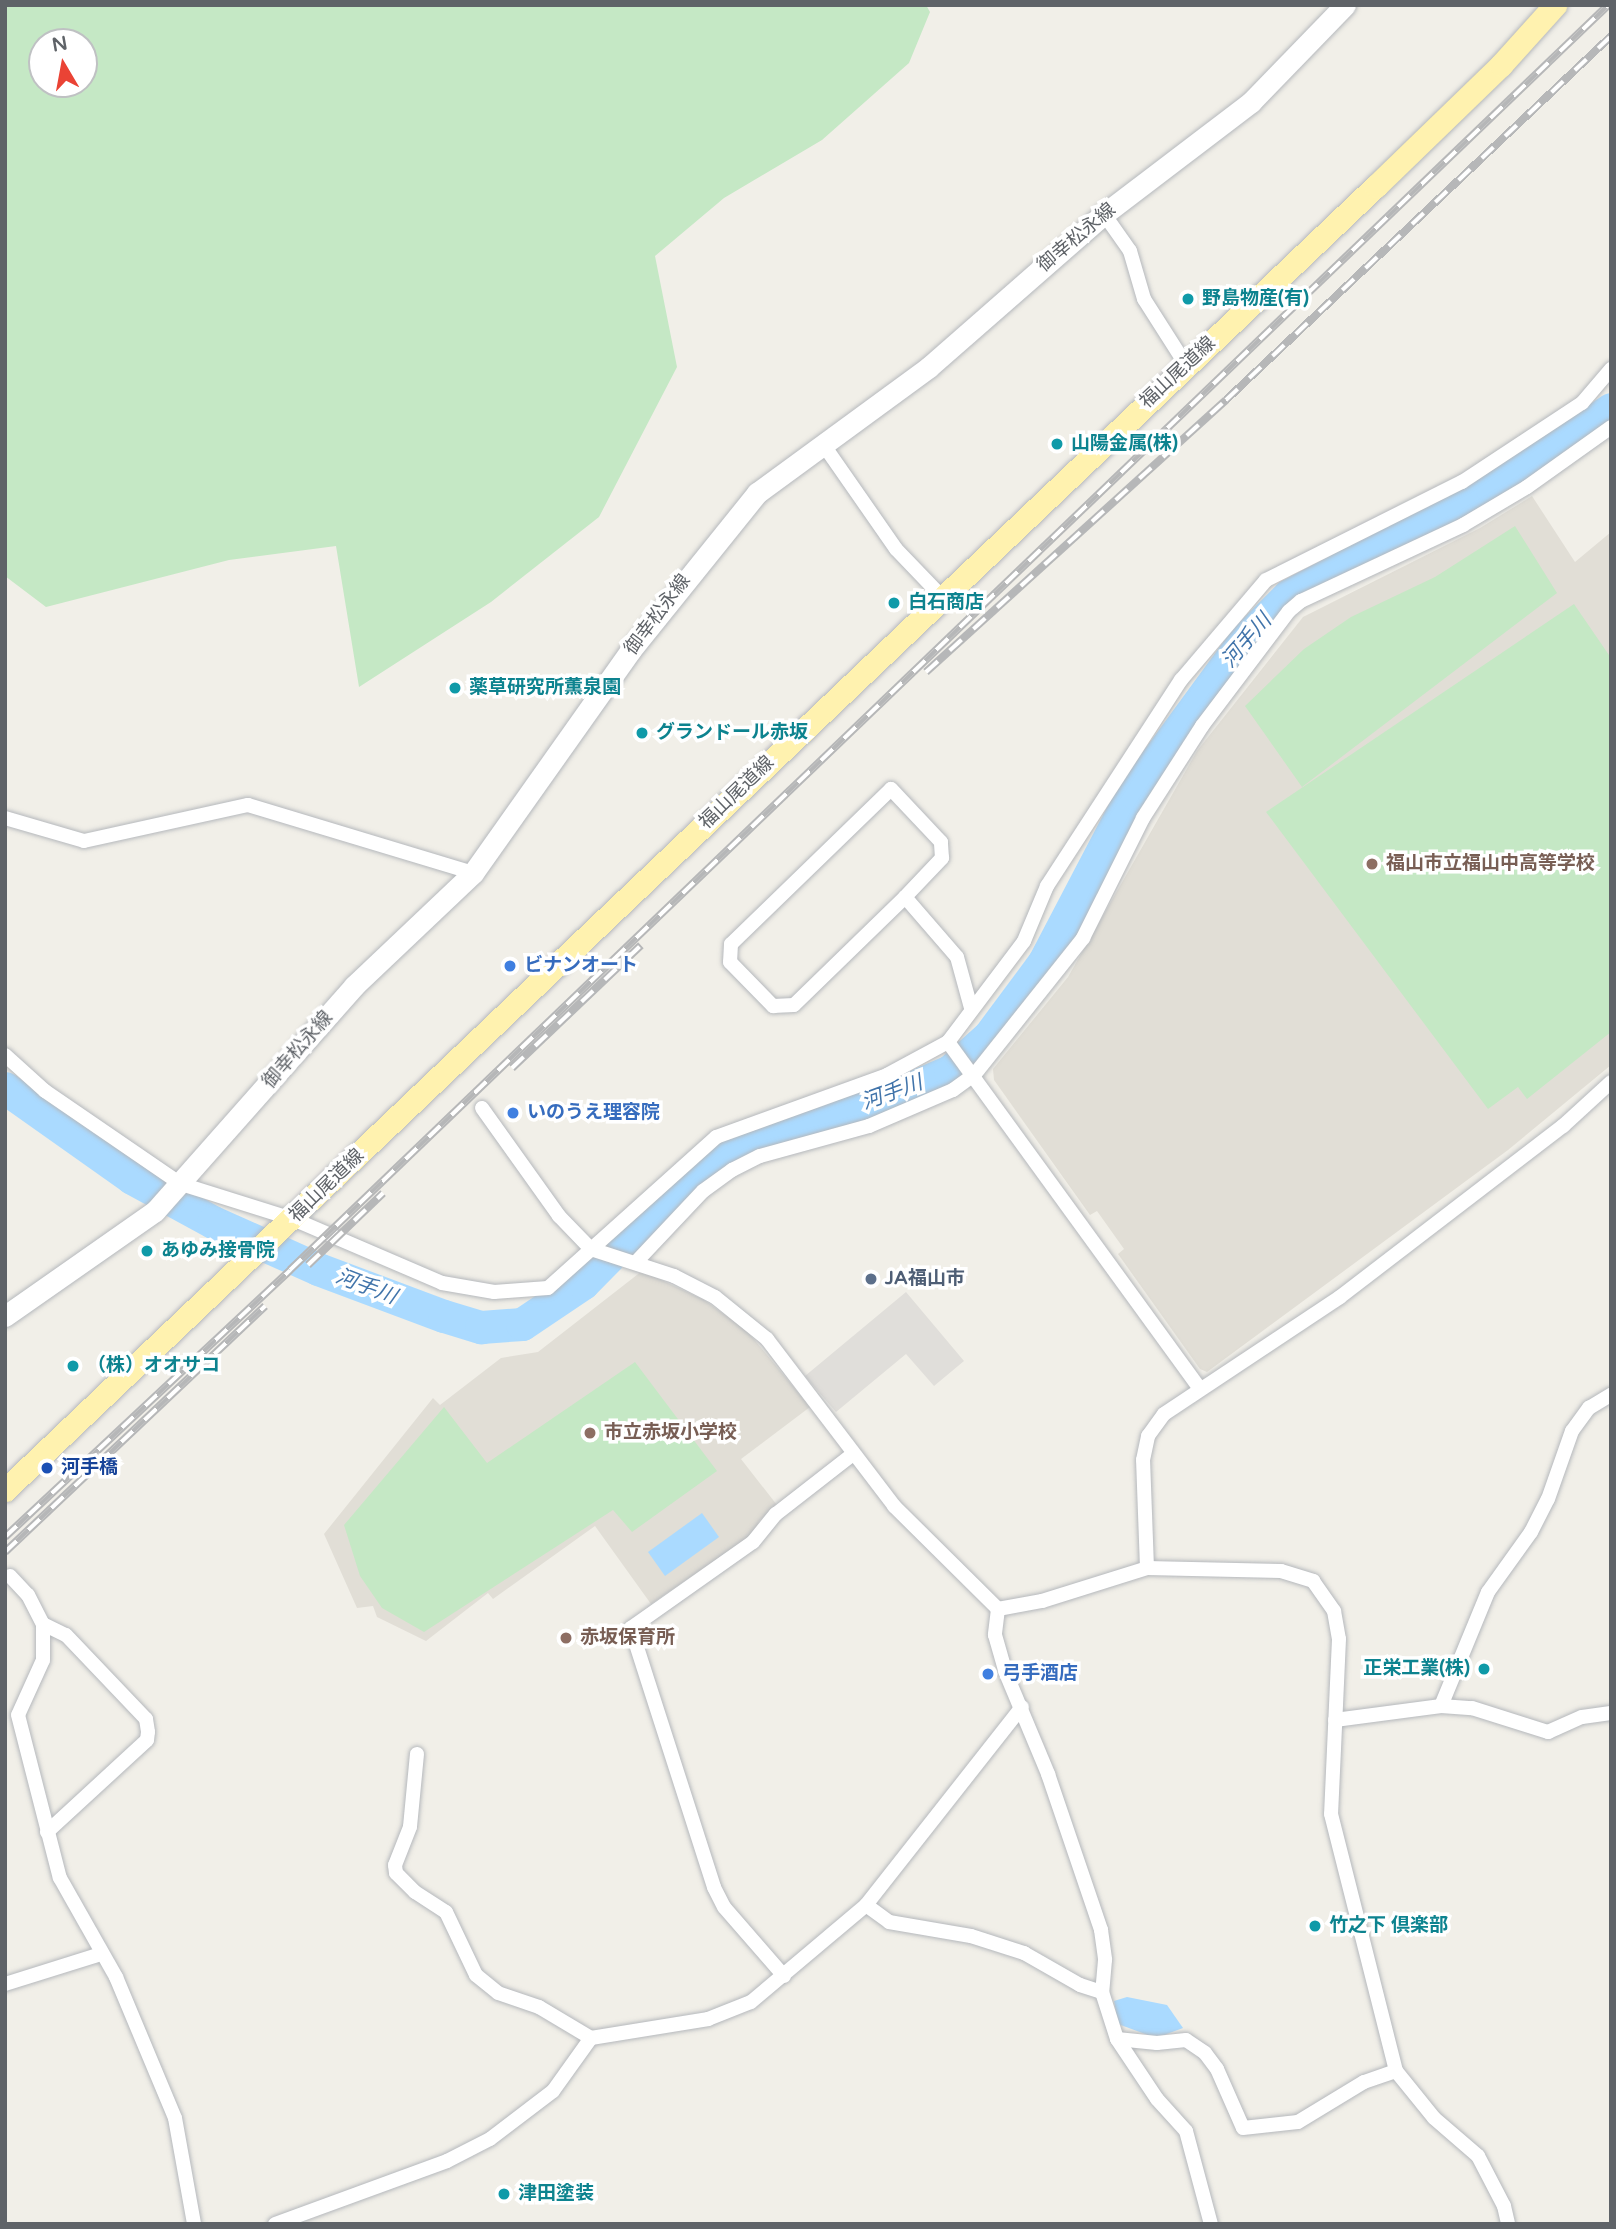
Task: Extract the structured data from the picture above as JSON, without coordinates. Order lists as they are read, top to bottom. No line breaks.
{"streets":{"main road":["御幸松永線","福山尾道線"]},"water":["河手川"],"places":["野島物産(有)","山陽金属(株)","白石商店","薬草研究所薫泉園","グランドール赤坂","福山市立福山中高等学校","ビナンオート","いのうえ理容院","あゆみ接骨院","JA福山市","（株）オオサコ","市立赤坂小学校","河手橋","赤坂保育所","正栄工業(株)","弓手酒店","竹之下 倶楽部","津田塗装"],"north":"top"}
